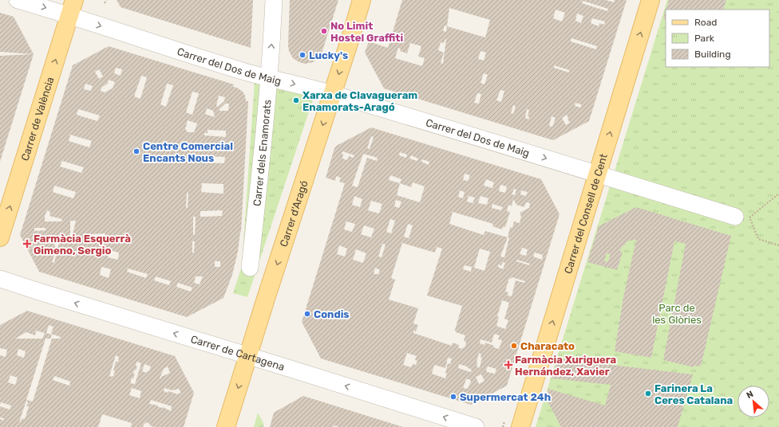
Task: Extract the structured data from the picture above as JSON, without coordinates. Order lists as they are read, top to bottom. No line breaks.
{"streets":{"main road":["Carrer de València","Carrer d'Aragó","Carrer del Consell de Cent"],"street":["Carrer del Dos de Maig","Carrer dels Enamorats","Carrer de Cartagena"]},"crossings":[["Carrer del Dos de Maig","Carrer de València"],["Carrer del Dos de Maig","Carrer dels Enamorats"],["Carrer del Dos de Maig","Carrer d'Aragó"],["Carrer del Dos de Maig","Carrer del Consell de Cent"],["Carrer d'Aragó","Carrer de Cartagena"]],"one_way":["Carrer del Dos de Maig","Carrer de València","Carrer d'Aragó","Carrer del Consell de Cent","Carrer de Cartagena"],"parks":["Parc de les Glòries"],"places":{"other":["No Limit Hostel Graffiti","Lucky's","Xarxa de Clavagueram Enamorats-Aragó","Centre Comercial Encants Nous","Condis","Characato","Farinera La Ceres Catalana","Supermercat 24h"],"health":["Farmàcia Esquerrà Gimeno, Sergio","Farmàcia Xuriguera Hernández, Xavier"]},"legend":["Road","Park","Building"],"north":"top left"}
